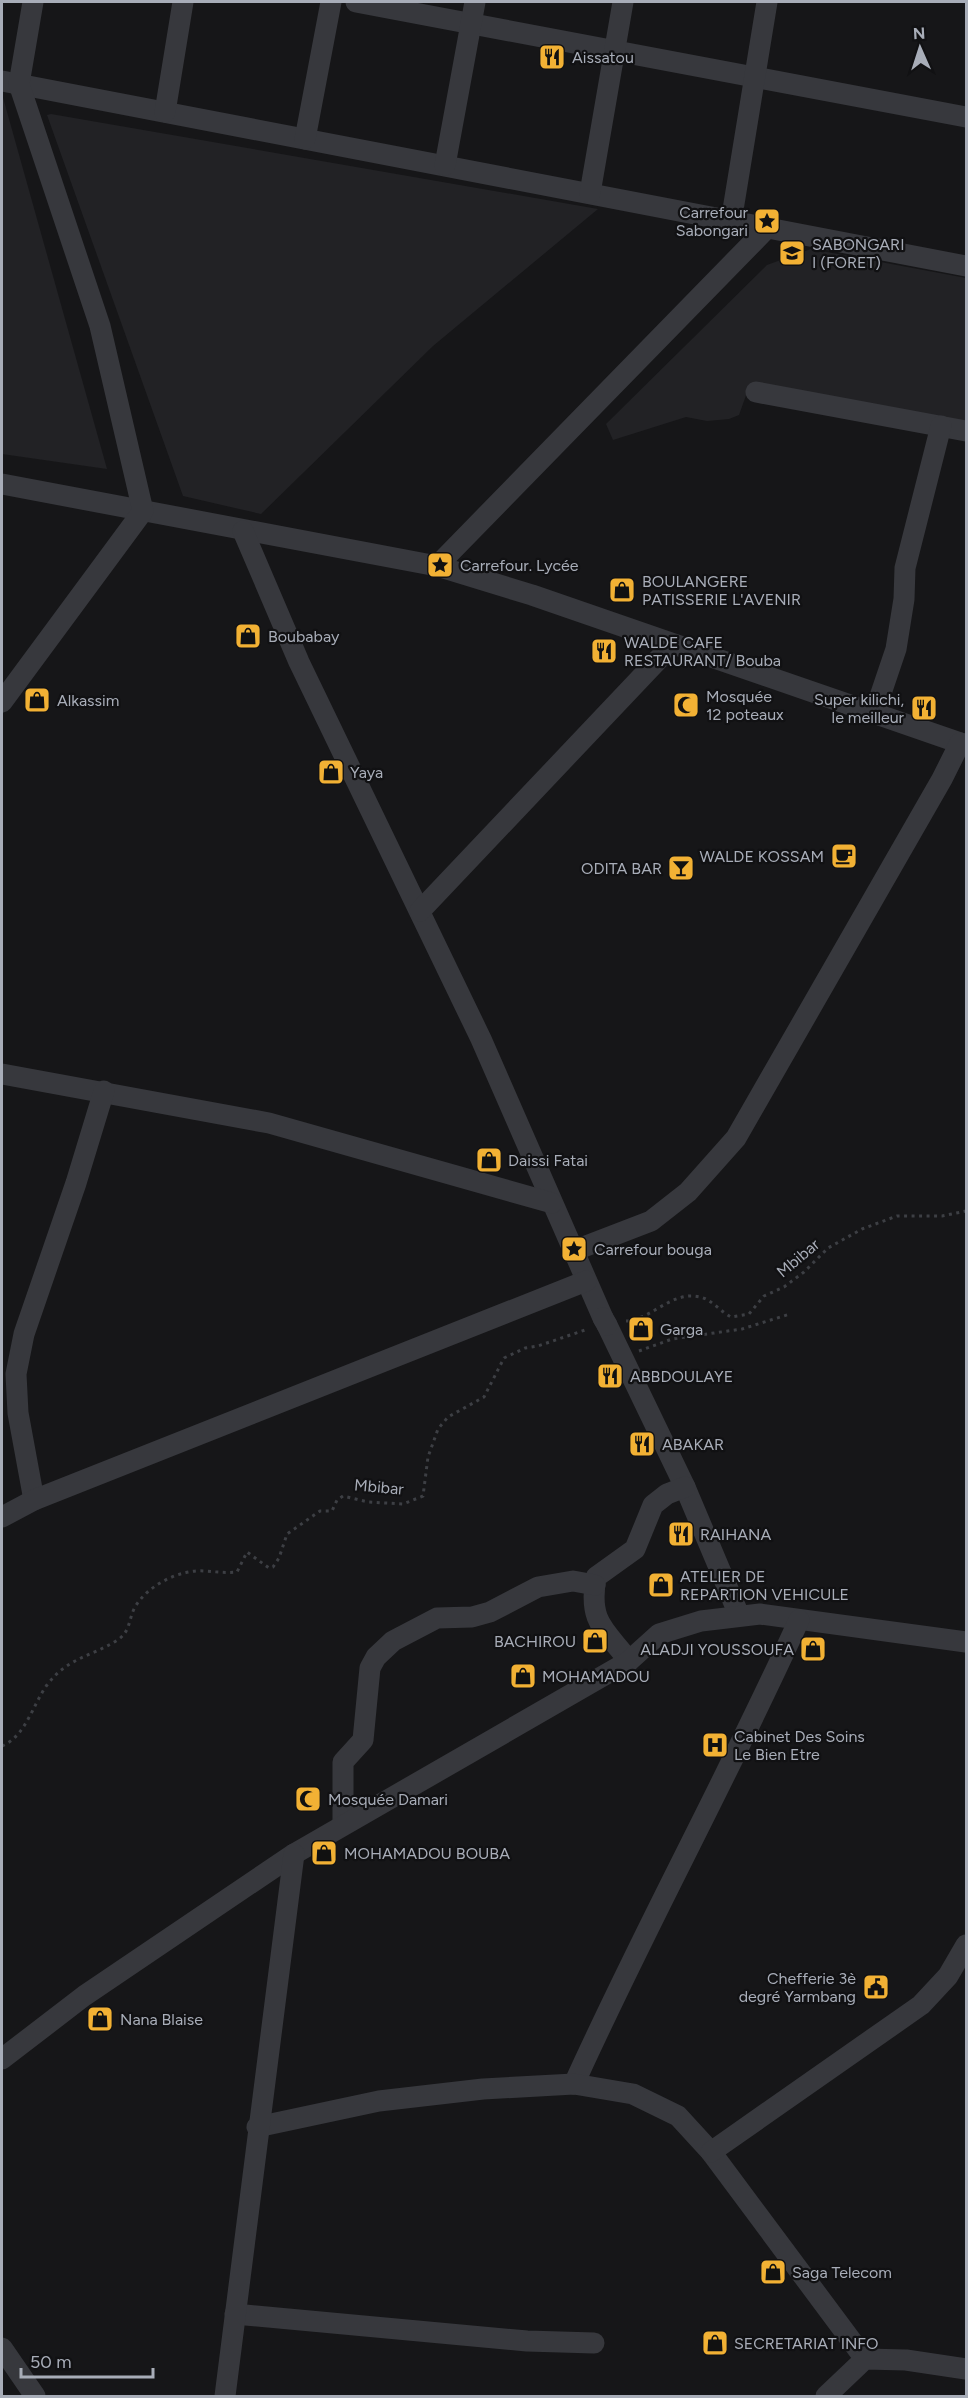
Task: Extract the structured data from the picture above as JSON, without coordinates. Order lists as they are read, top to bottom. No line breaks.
{"streets":{"path":["Mbibar"]},"places":{"restaurant":["Aissatou","WALDE CAFE RESTAURANT/ Bouba","Super kilichi, le meilleur","ABBDOULAYE","ABAKAR","RAIHANA"],"place":["Carrefour Sabongari","Carrefour. Lycée","Carrefour bouga"],"school or university":["SABONGARI I (FORET)"],"shop":["BOULANGERE PATISSERIE L'AVENIR","Boubabay","Alkassim","Yaya","Daissi Fatai","Garga","ATELIER DE REPARTION VEHICULE","BACHIROU","ALADJI YOUSSOUFA","MOHAMADOU","MOHAMADOU BOUBA","Nana Blaise","Saga Telecom","SECRETARIAT INFO"],"mosque":["Mosquée 12 poteaux","Mosquée Damari"],"cafe":["WALDE KOSSAM"],"bar":["ODITA BAR"],"hospital":["Cabinet Des Soins Le Bien Etre"],"public building":["Chefferie 3è degré Yarmbang"]},"scale_bar":"50 m","north":"top"}
